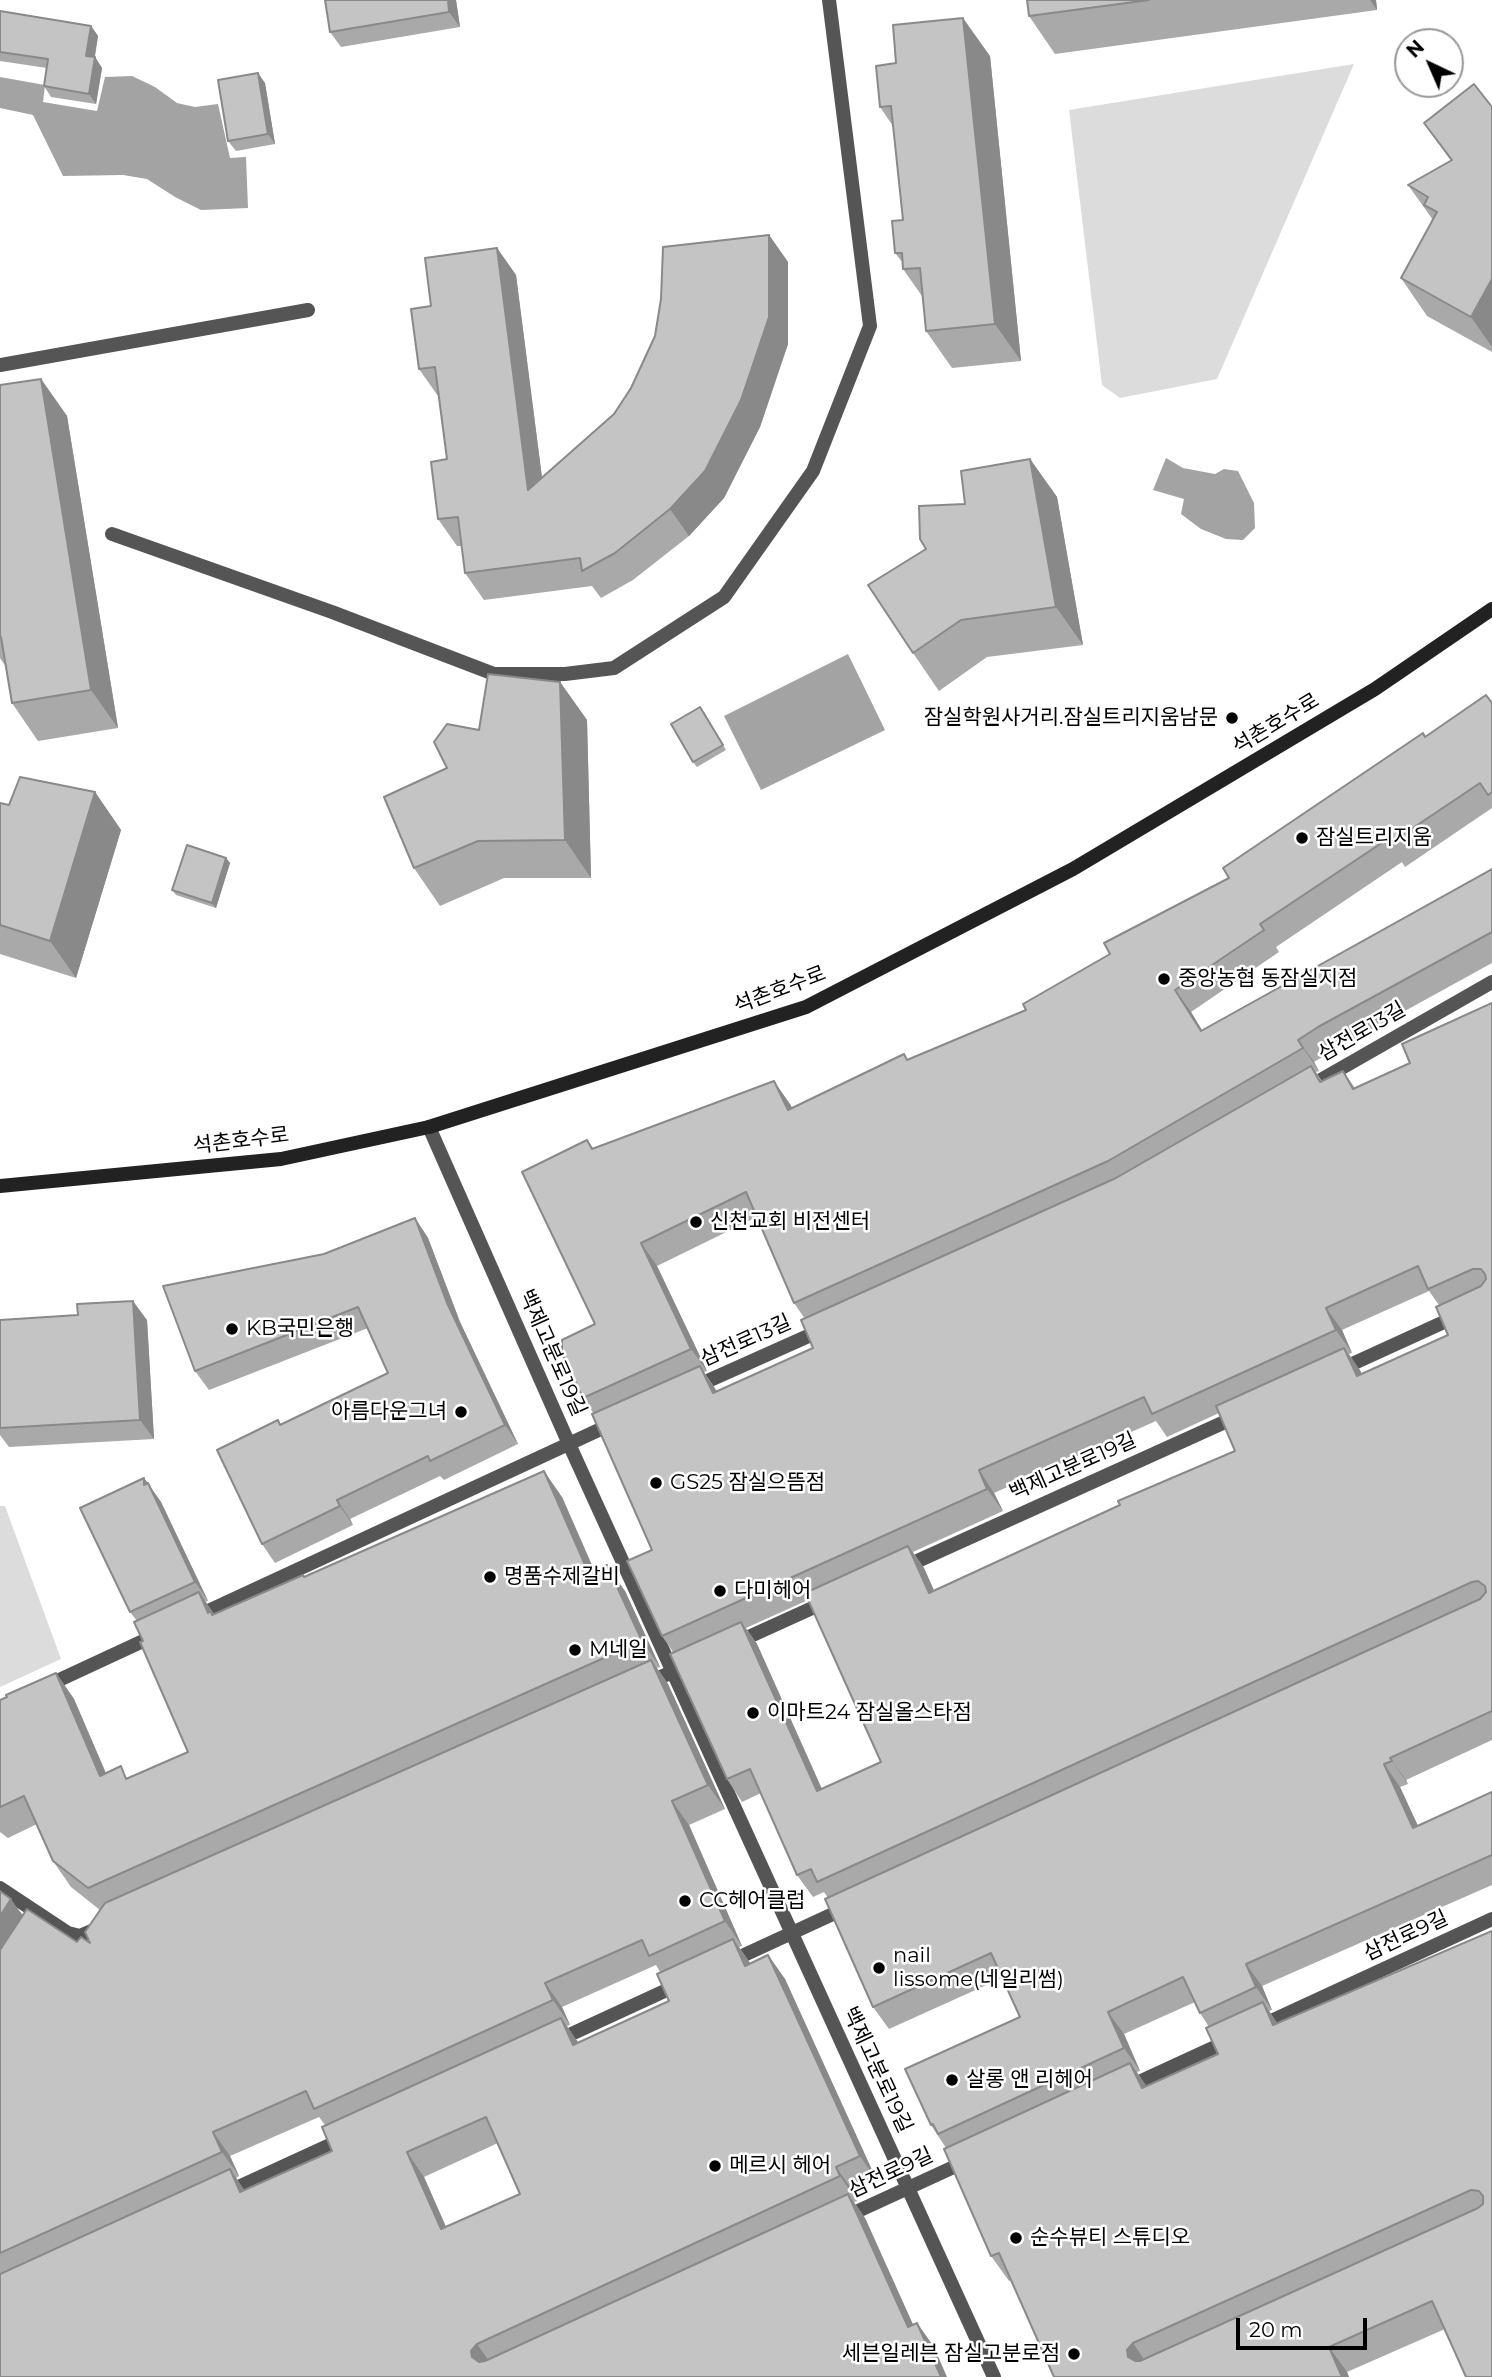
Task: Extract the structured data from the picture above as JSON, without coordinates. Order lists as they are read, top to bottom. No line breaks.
{"streets":{"street":["석촌호수로","삼전로13길","백제고분로19길","삼전로9길"]},"crossings":[["석촌호수로","백제고분로19길"],["백제고분로19길","삼전로9길"]],"places":["잠실학원사거리.잠실트리지움남문","잠실트리지움","중앙농협 동잠실지점","신천교회 비전센터","KB국민은행","아름다운그녀","GS25 잠실으뜸점","명품수제갈비","다미헤어","M네일","이마트24 잠실올스타점","CC헤어클럽","nail lissome(네일리썸)","살롱 앤 리헤어","메르시 헤어","순수뷰티 스튜디오","세븐일레븐 잠실고분로점"],"scale_bar":"20 m","north":"top left"}
